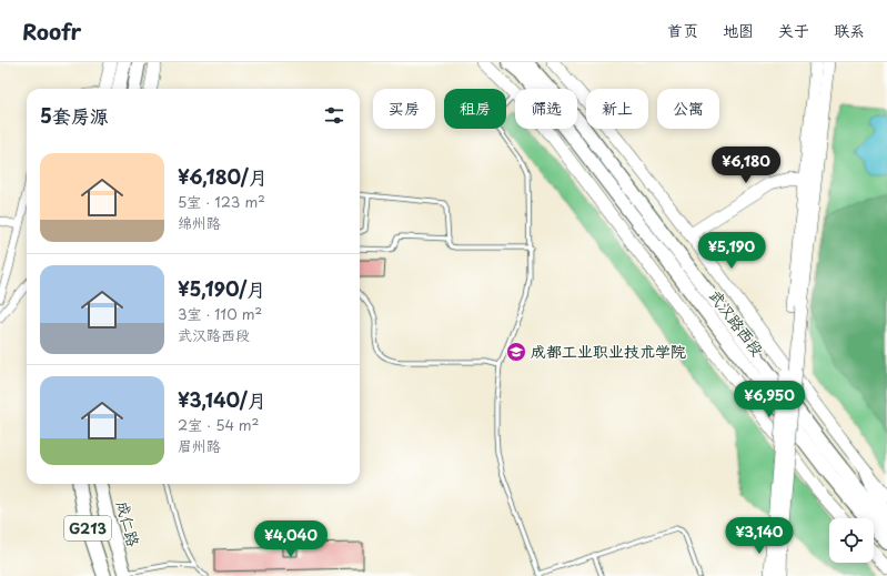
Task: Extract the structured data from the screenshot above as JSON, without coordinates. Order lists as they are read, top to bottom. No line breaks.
{"streets":{"highway":["武汉路西段","成仁路","G213"]},"places":{"school or university":["成都工业职业技术学院"]},"page":{"header":"Roofr","nav":["首页","地图","关于","联系"],"chip":["买房","租房","筛选","新上","公寓"],"heading":"5套房源","list":[{"name":"¥6,180/月","note":"5室 · 123 m² · 绵州路"},{"name":"¥5,190/月","note":"3室 · 110 m² · 武汉路西段"},{"name":"¥3,140/月","note":"2室 · 54 m² · 眉州路"}],"price":["¥6,180","¥5,190","¥6,950","¥3,140","¥4,040"]}}
